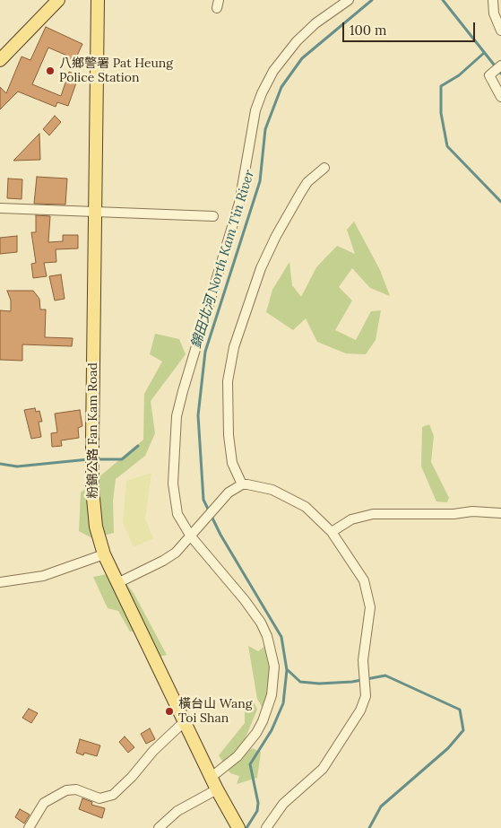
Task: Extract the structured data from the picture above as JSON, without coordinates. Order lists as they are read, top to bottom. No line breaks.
{"streets":{"main road":["粉錦公路 Fan Kam Road"]},"water":["錦田北河 North Kam Tin River"],"places":["八鄉警署 Pat Heung Police Station","橫台山 Wang Toi Shan"],"scale_bar":"100 m"}
